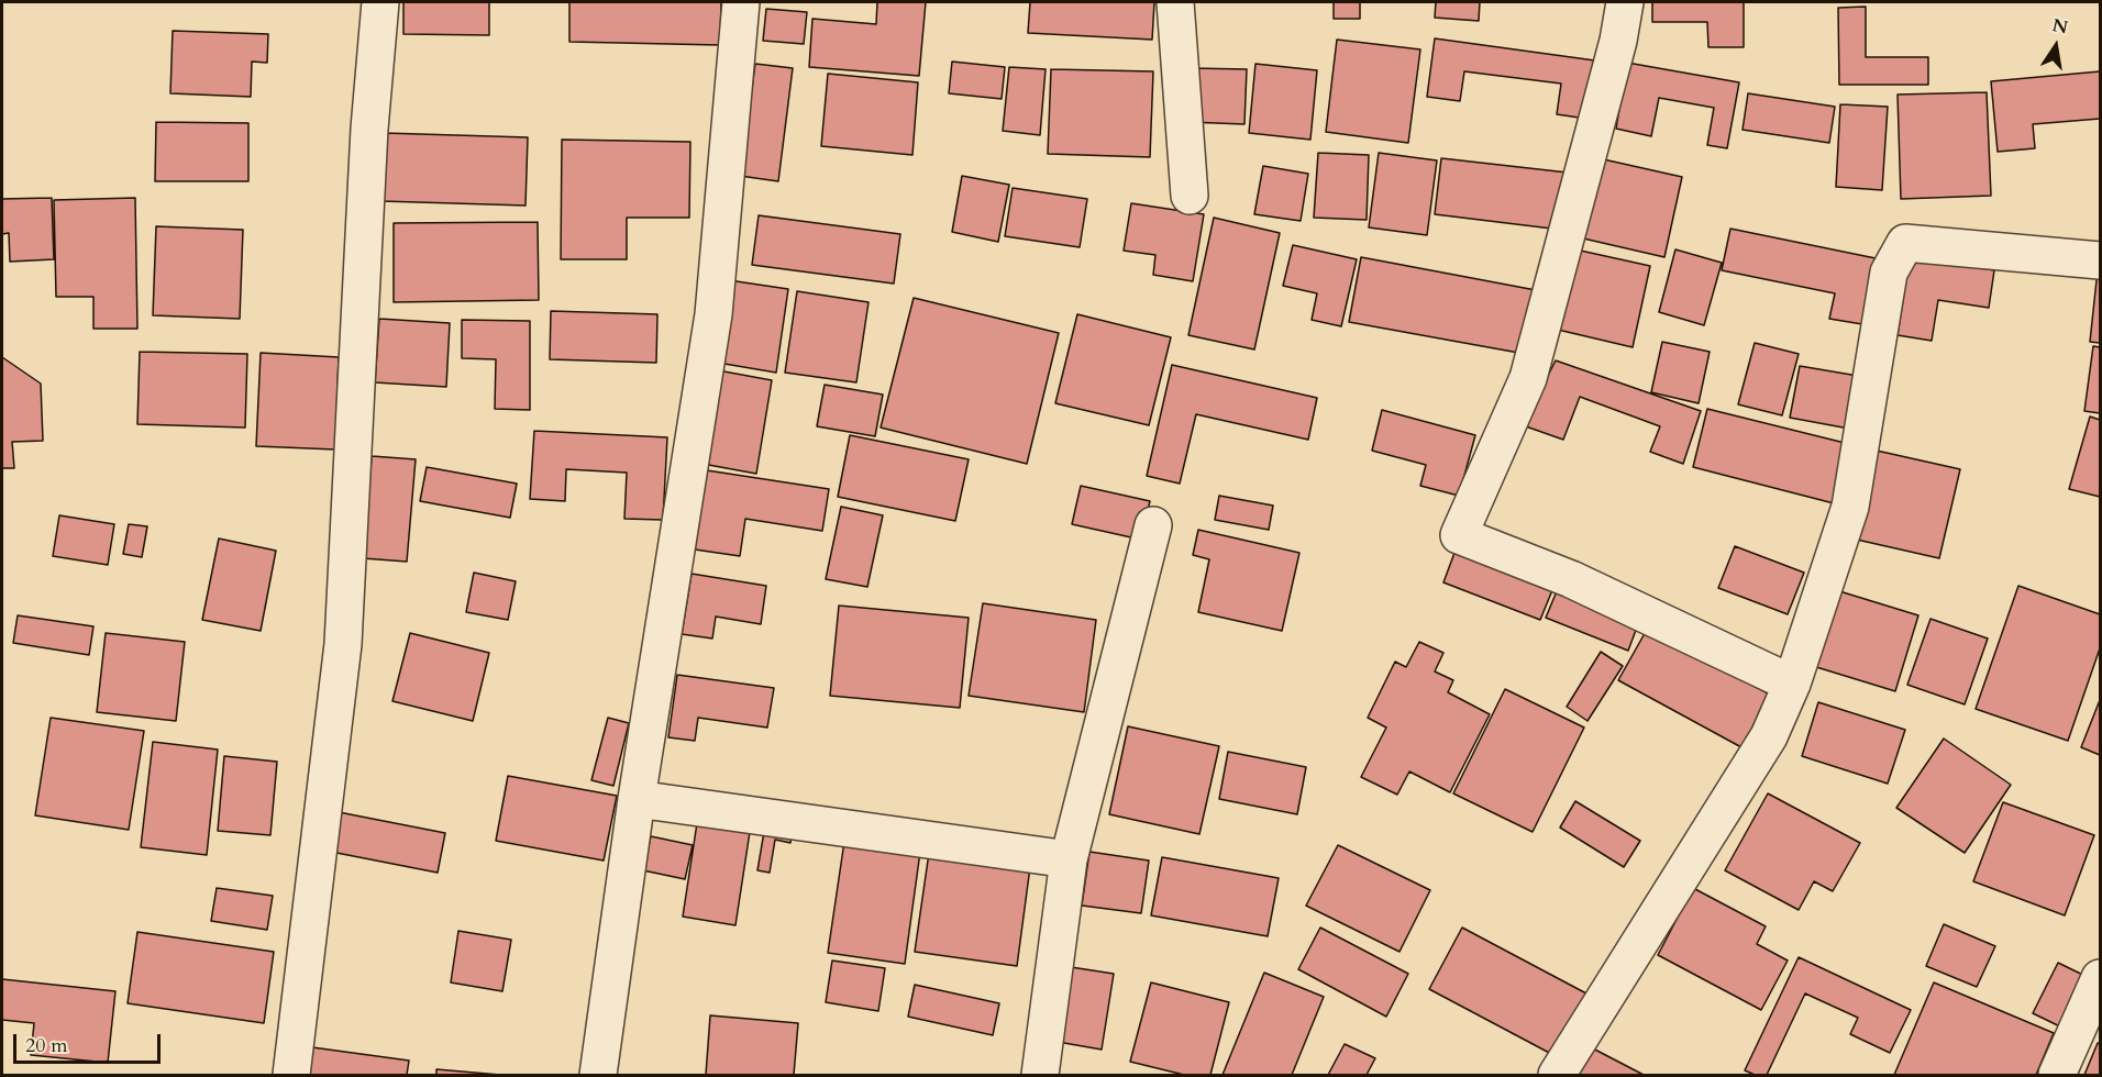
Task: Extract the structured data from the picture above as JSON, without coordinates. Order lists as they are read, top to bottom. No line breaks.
{"scale_bar":"20 m","north":"top"}
